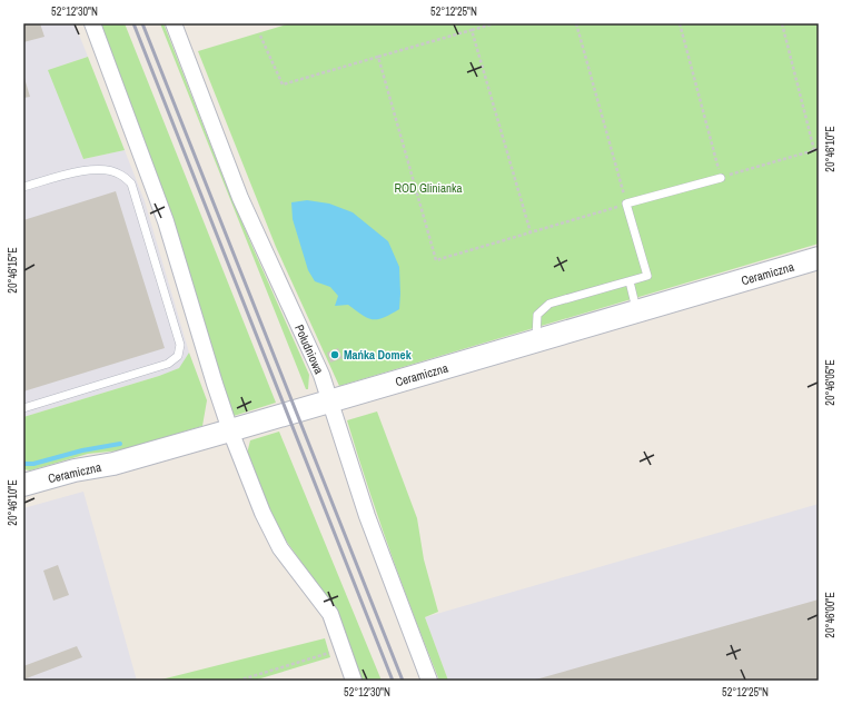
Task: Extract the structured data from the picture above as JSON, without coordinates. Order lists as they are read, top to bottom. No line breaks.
{"streets":{"main road":["Ceramiczna"],"street":["Południowa"]},"crossings":[["Ceramiczna","Południowa"]],"parks":["ROD Glinianka"],"places":["Mańka Domek"],"coordinates":["52°12'30\"N","52°12'25\"N","20°46'10\"E","20°46'15\"E","20°46'05\"E","20°46'00\"E"]}
